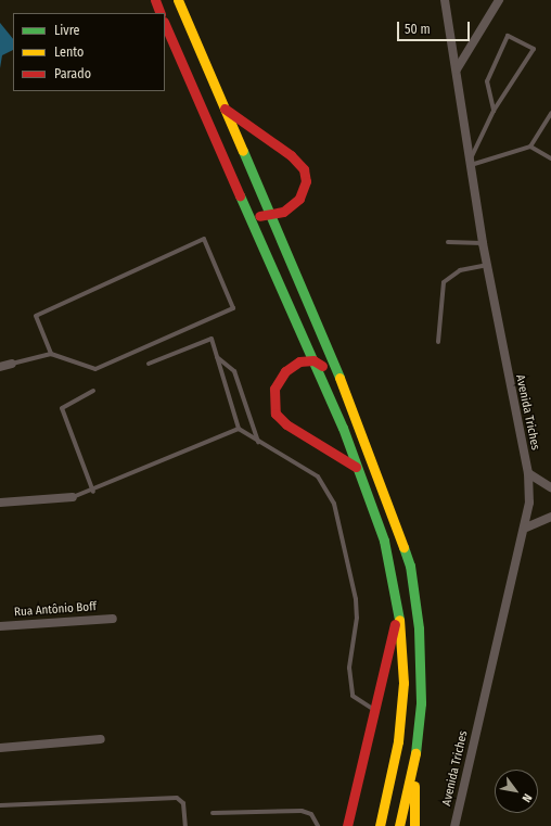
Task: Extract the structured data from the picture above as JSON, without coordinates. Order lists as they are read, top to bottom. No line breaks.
{"streets":{"street":["Avenida Triches","Rua Antônio Boff"]},"legend":["Livre","Lento","Parado"],"scale_bar":"50 m","north":"bottom right"}
